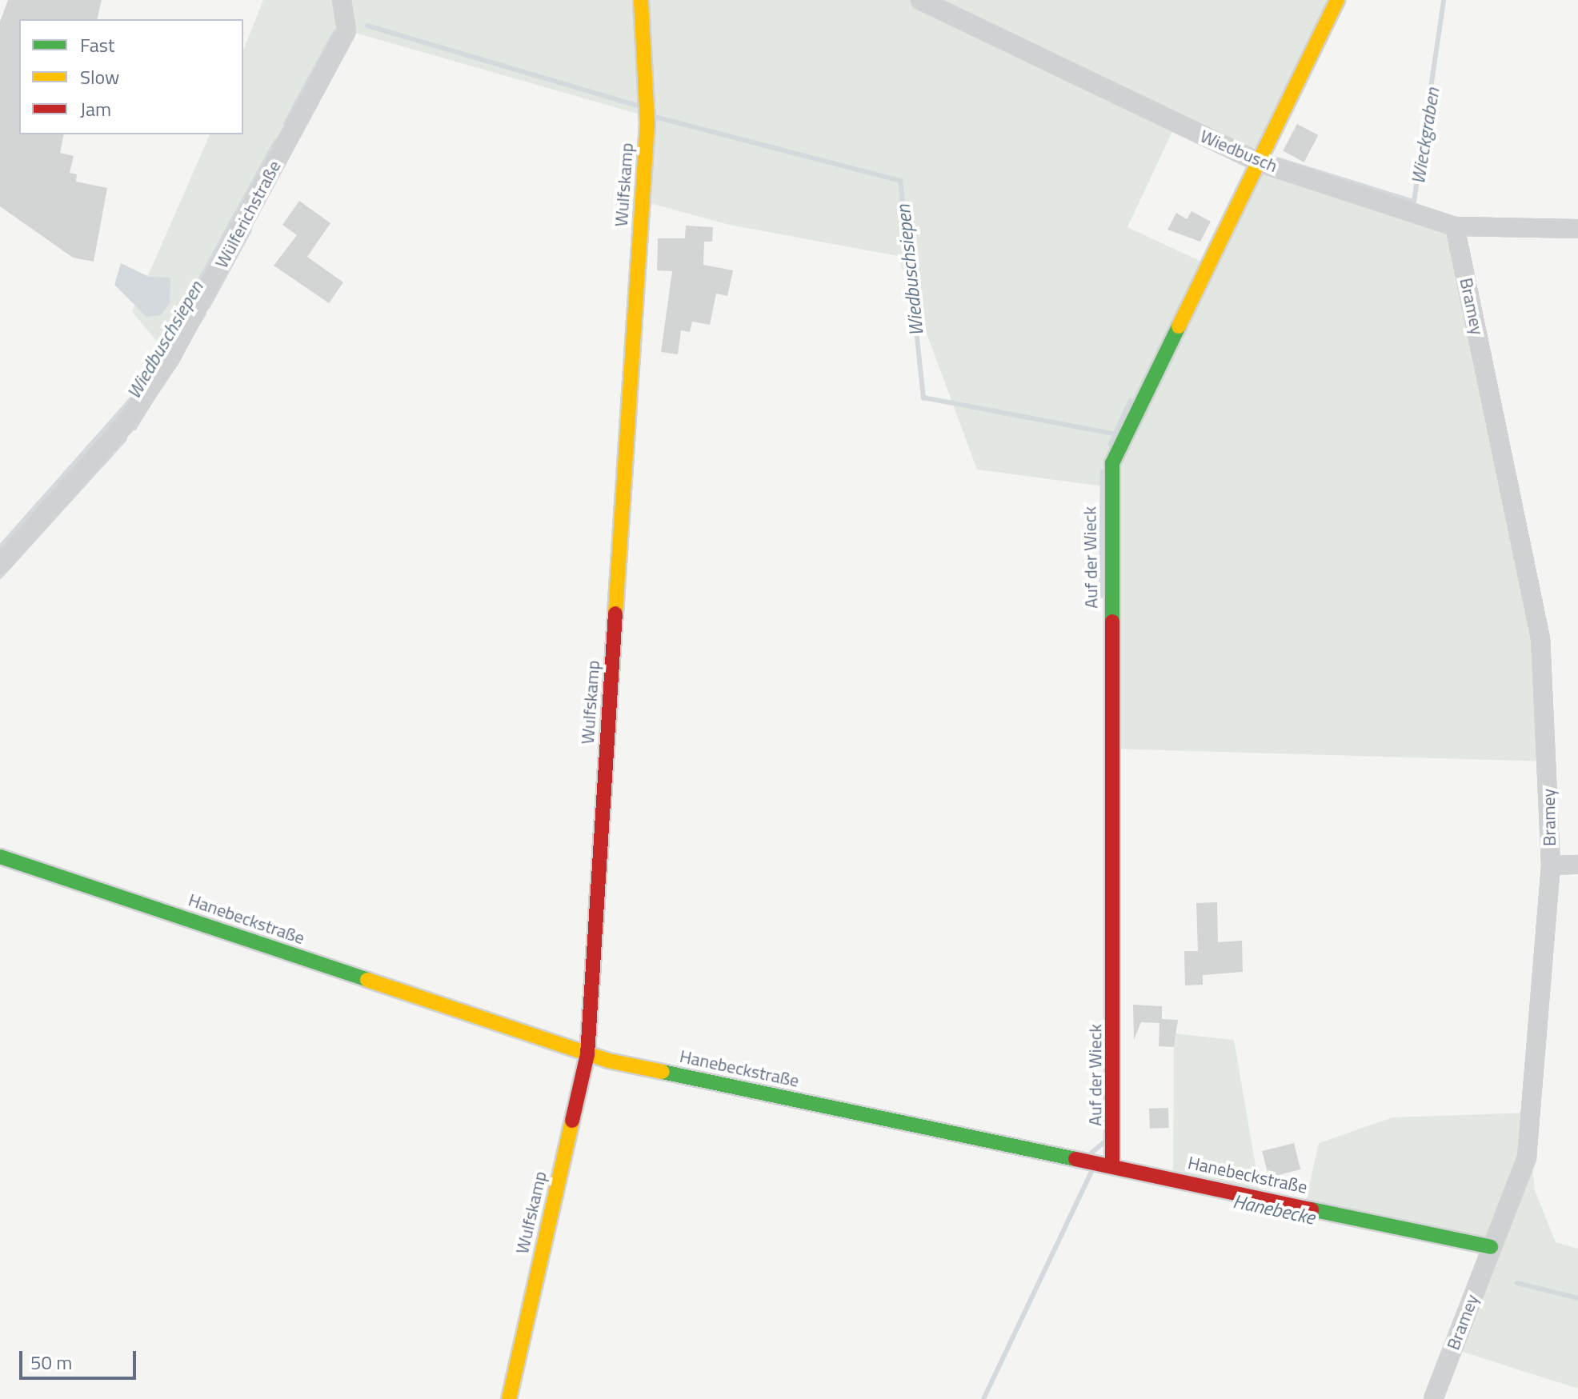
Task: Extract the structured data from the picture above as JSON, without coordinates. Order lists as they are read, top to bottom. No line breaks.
{"streets":{"street":["Wiedbusch","Wulfskamp","Wülferichstraße","Bramey","Auf der Wieck","Hanebeckstraße"]},"crossings":[["Wiedbusch","Bramey"],["Wiedbusch","Auf der Wieck"],["Wulfskamp","Hanebeckstraße"],["Bramey","Hanebeckstraße"],["Auf der Wieck","Hanebeckstraße"]],"water":["Wieckgraben","Wiedbuschsiepen","Hanebecke"],"legend":["Fast","Slow","Jam"],"scale_bar":"50 m"}
